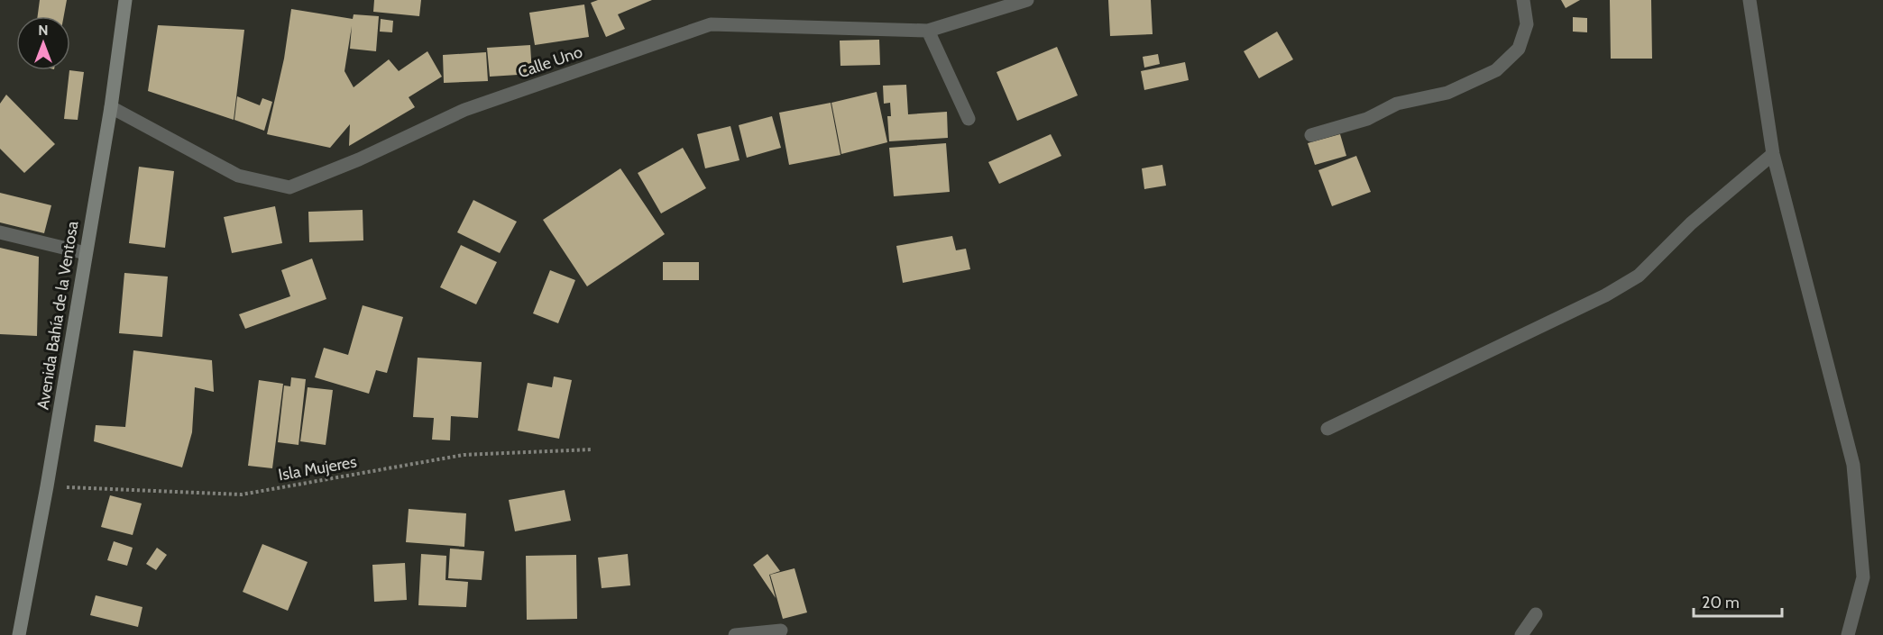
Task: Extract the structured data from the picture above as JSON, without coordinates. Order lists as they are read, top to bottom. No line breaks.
{"streets":{"main road":["Avenida Bahía de la Ventosa"],"street":["Calle Uno"],"path":["Isla Mujeres"]},"crossings":[["Calle Uno","Avenida Bahía de la Ventosa"],["Avenida Bahía de la Ventosa","Isla Mujeres"]],"scale_bar":"20 m","north":"top"}
